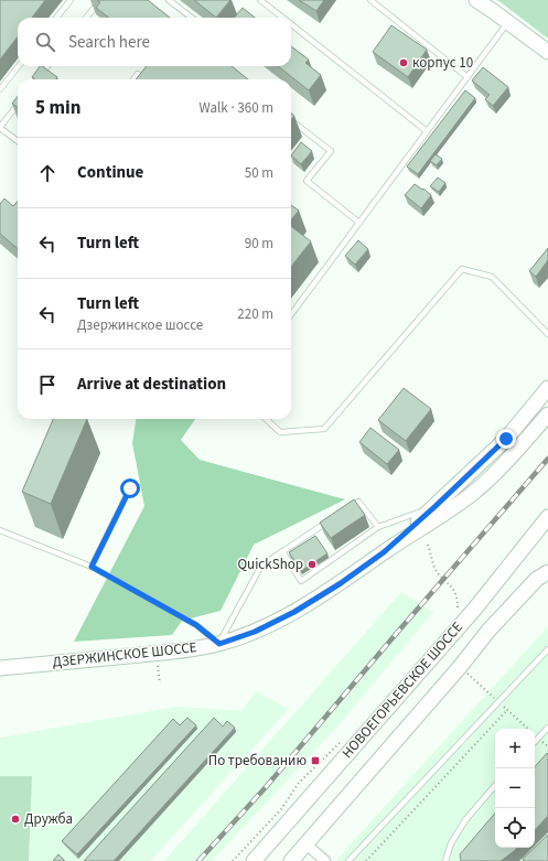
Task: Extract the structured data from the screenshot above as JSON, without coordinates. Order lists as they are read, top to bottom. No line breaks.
{"streets":{"main road":["ДЗЕРЖИНСКОЕ ШОССЕ","НОВОЕГОРЬЕВСКОЕ ШОССЕ"]},"places":{"other":["корпус 10","QuickShop","Дружба"],"transit":["По требованию"]},"page":{"search":"Search here","heading":["5 min","Walk · 360 m"],"list":[["Continue","50 m"],["Turn left","90 m"],["Turn left","Дзержинское шоссе","220 m"],"Arrive at destination"],"map_buttons":["+","−"]}}
